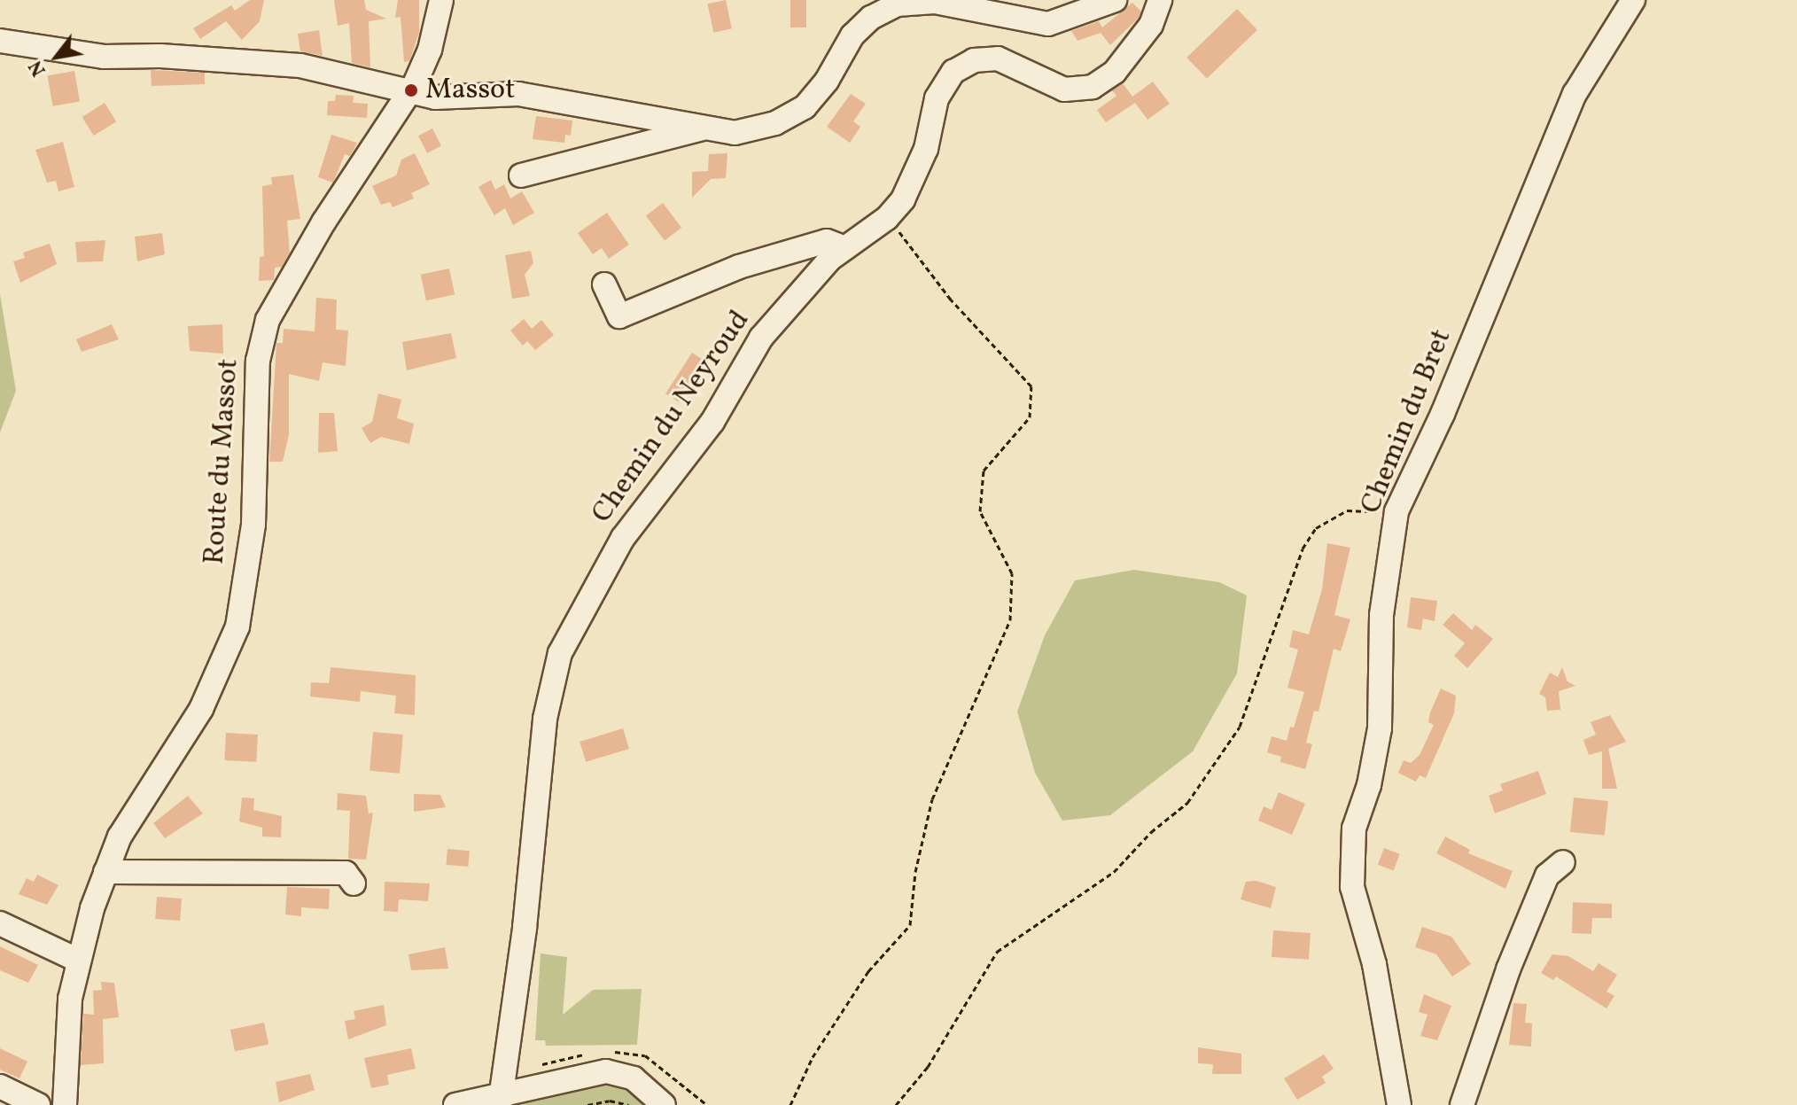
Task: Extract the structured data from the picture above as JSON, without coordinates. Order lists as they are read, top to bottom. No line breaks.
{"streets":{"street":["Chemin du Neyroud","Chemin du Bret","Route du Massot"]},"places":["Massot"],"north":"bottom left"}
